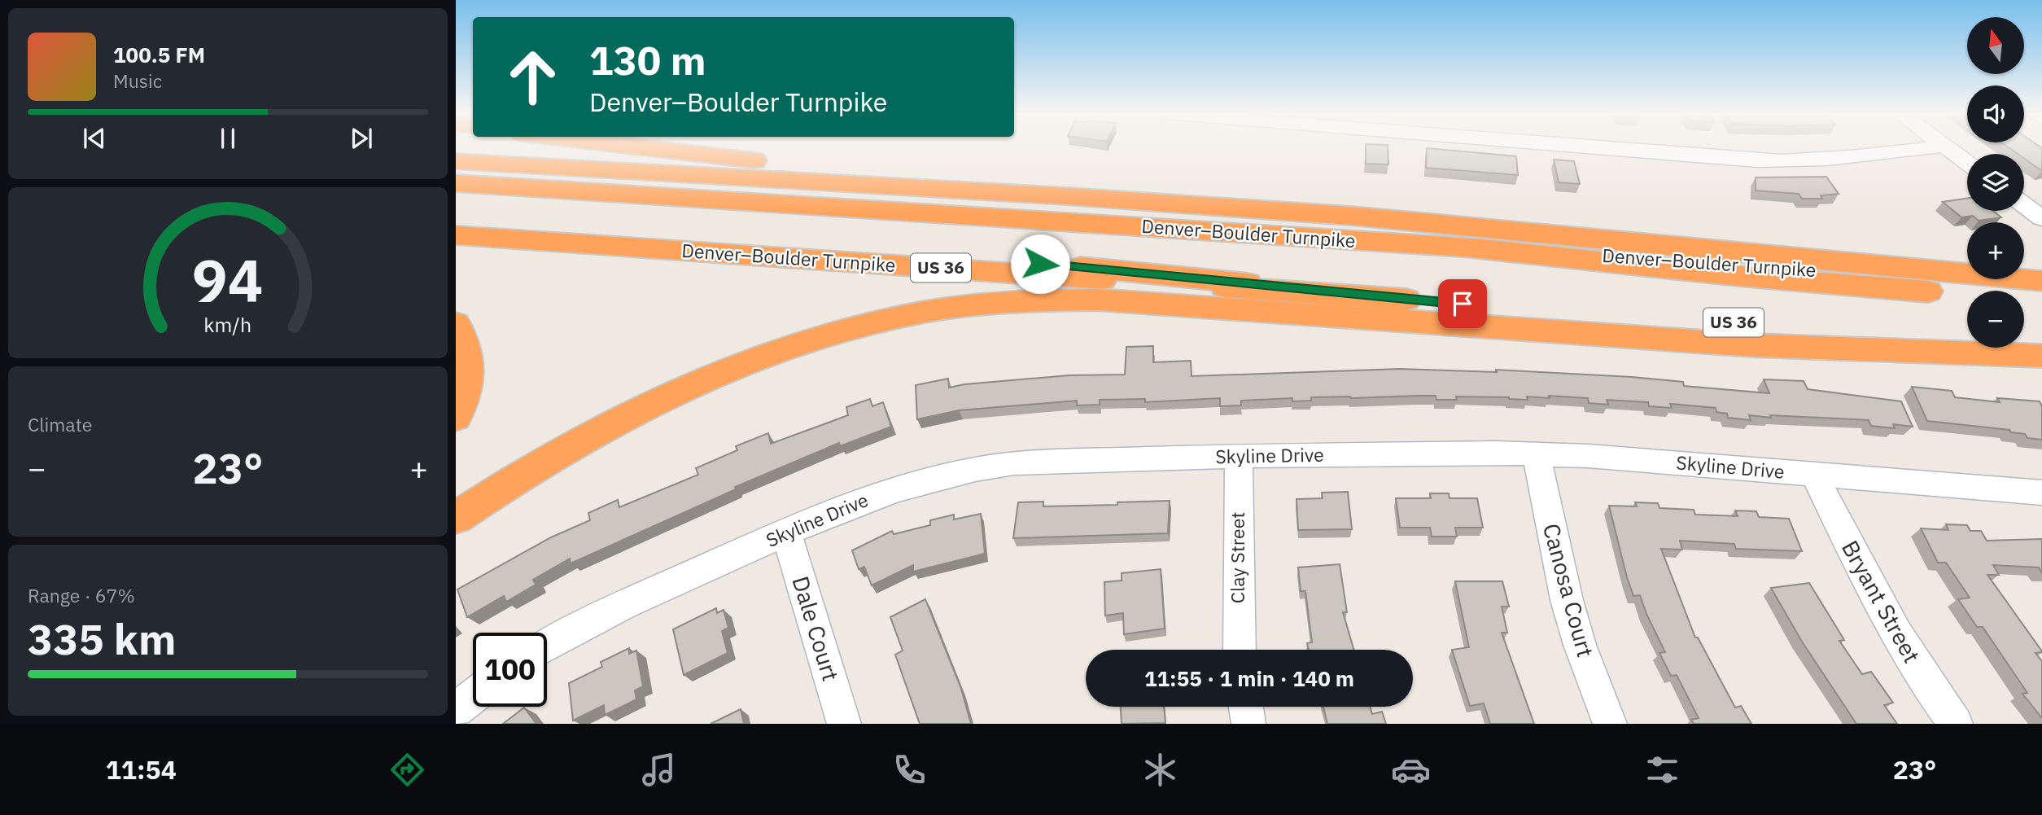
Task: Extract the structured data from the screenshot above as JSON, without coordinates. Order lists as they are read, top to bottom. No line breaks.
{"streets":{"highway":["Denver–Boulder Turnpike","US 36"],"street":["Skyline Drive","Clay Street","Canosa Court","Bryant Street","Dale Court"]},"crossings":[["Skyline Drive","Clay Street"],["Skyline Drive","Canosa Court"],["Skyline Drive","Bryant Street"],["Skyline Drive","Dale Court"]],"north":"top","page":{"map_buttons":["+","−"],"turn":["130 m","Denver–Boulder Turnpike"],"song":["100.5 FM","Music"],"tile":["Climate",["Range · 67%","335 km"]],"heat":["−","23°","+"],"limit":"100","trip":"11:55 · 1 min · 140 m","tabs":["11:54","23°"],"gauge":["94","km/h"]}}
